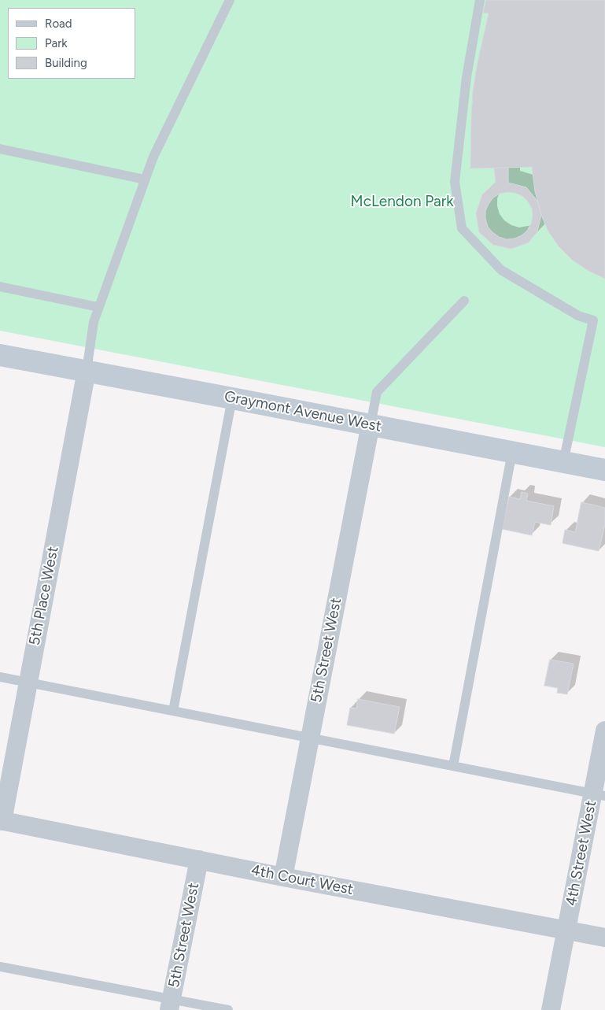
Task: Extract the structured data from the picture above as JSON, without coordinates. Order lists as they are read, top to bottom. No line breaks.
{"streets":{"main road":["Graymont Avenue West"],"street":["5th Place West","5th Street West","4th Street West","4th Court West"]},"crossings":[["Graymont Avenue West","5th Place West"],["Graymont Avenue West","5th Street West"],["5th Place West","4th Court West"],["5th Street West","4th Court West"],["4th Street West","4th Court West"]],"parks":["McLendon Park"],"legend":["Road","Park","Building"]}
